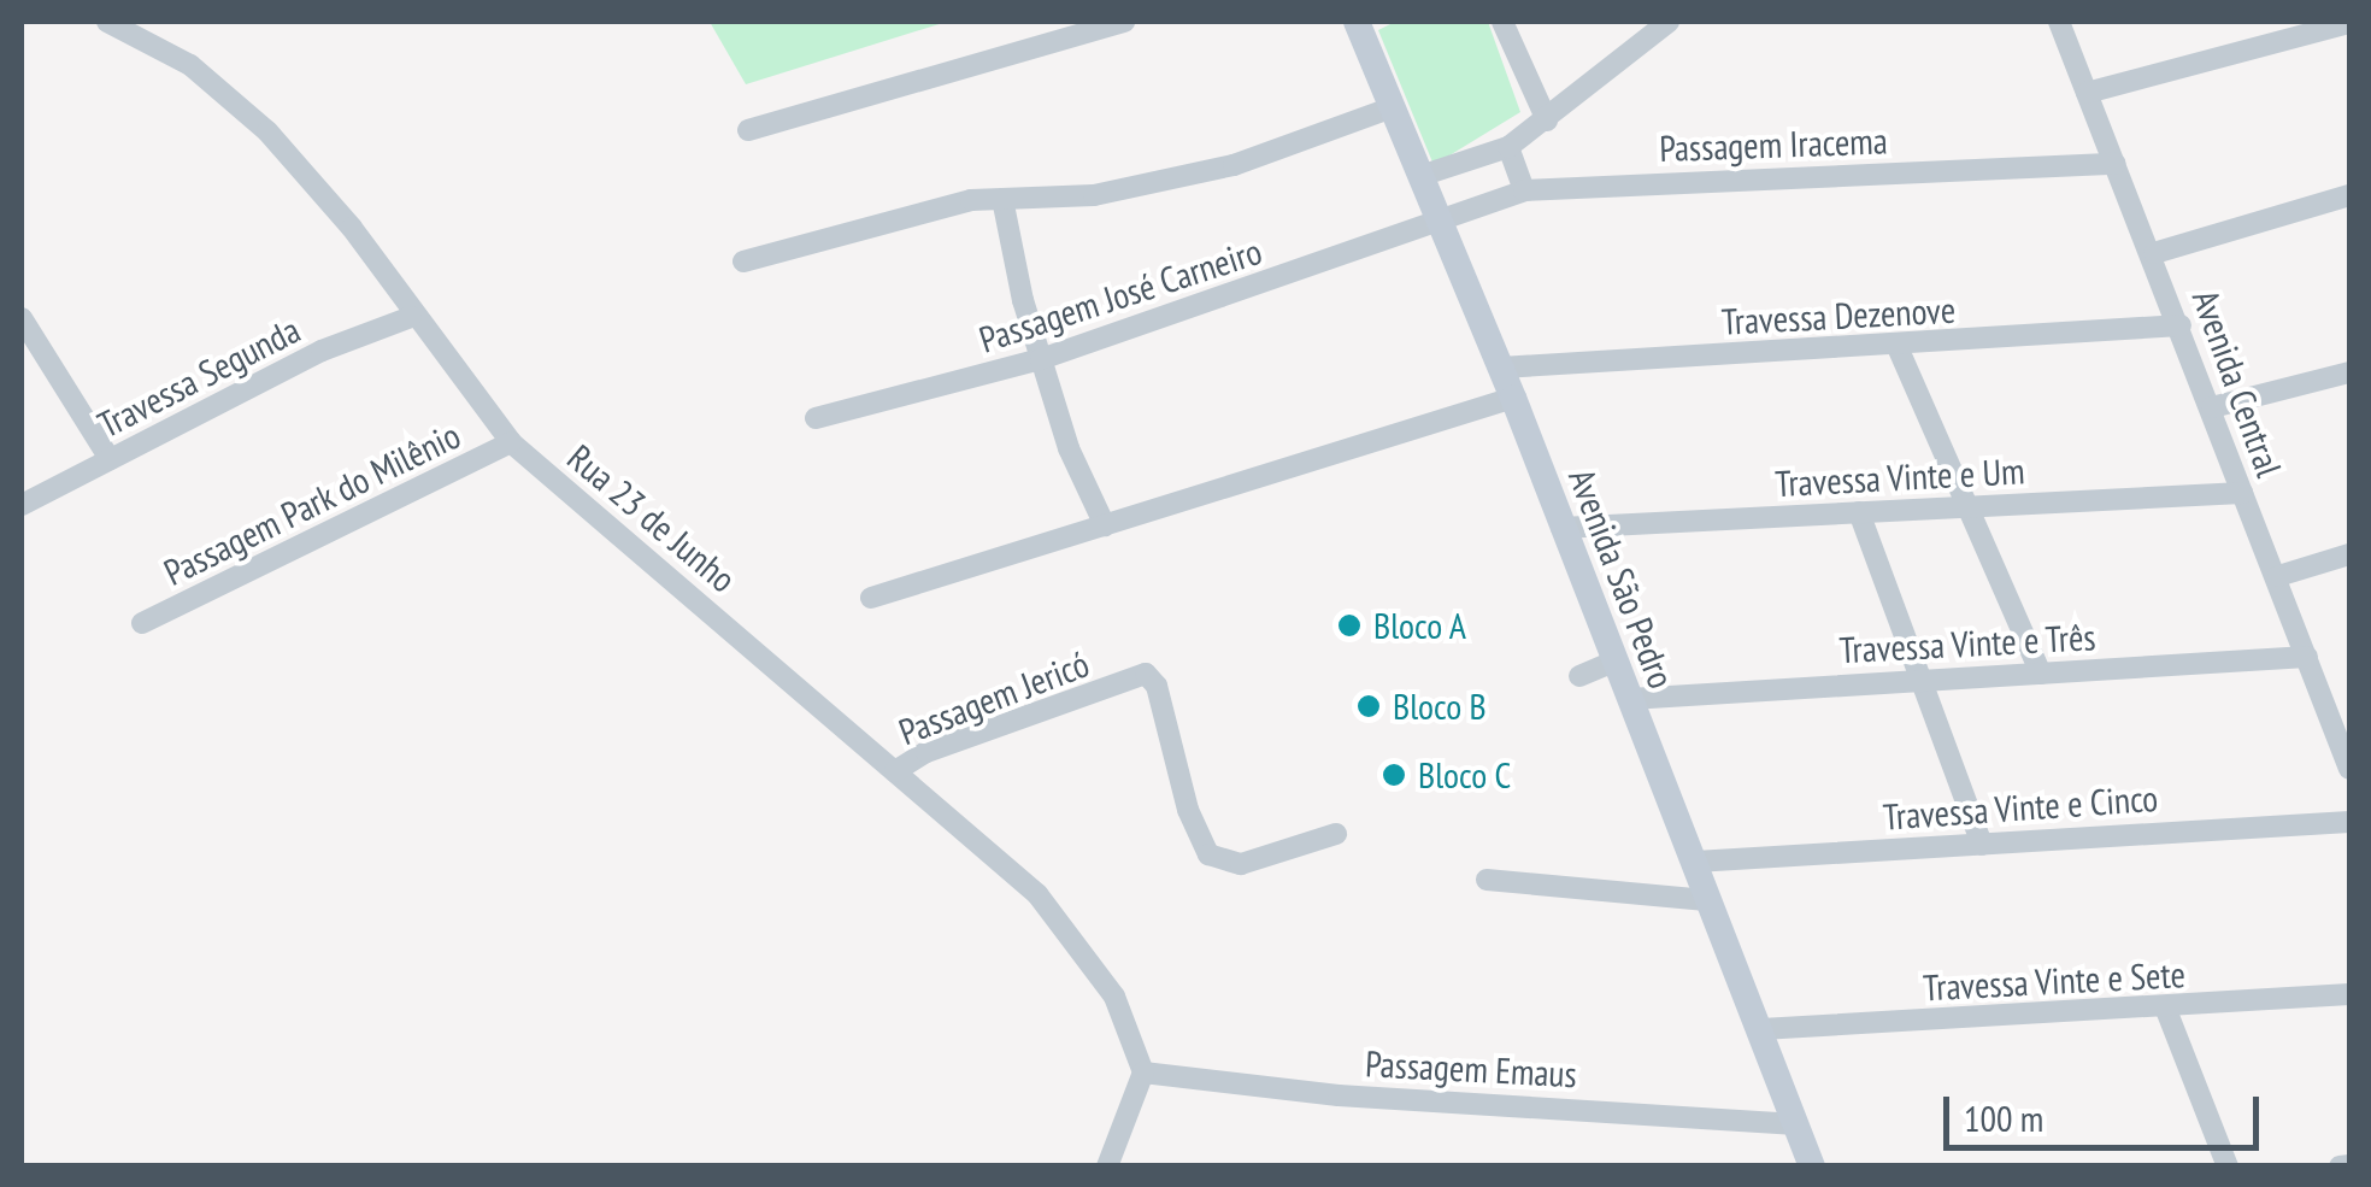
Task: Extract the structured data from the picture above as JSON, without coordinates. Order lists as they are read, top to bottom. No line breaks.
{"streets":{"main road":["Avenida São Pedro"],"street":["Passagem Iracema","Passagem José Carneiro","Travessa Dezenove","Travessa Segunda","Avenida Central","Travessa Vinte e Um","Passagem Park do Milênio","Rua 23 de Junho","Travessa Vinte e Três","Passagem Jericó","Travessa Vinte e Cinco","Travessa Vinte e Sete","Passagem Emaus"]},"crossings":[["Passagem Iracema","Passagem José Carneiro"],["Passagem Iracema","Avenida Central"],["Passagem Iracema","Avenida São Pedro"],["Passagem José Carneiro","Avenida São Pedro"],["Travessa Dezenove","Avenida Central"],["Travessa Dezenove","Avenida São Pedro"],["Travessa Segunda","Rua 23 de Junho"],["Avenida Central","Travessa Vinte e Um"],["Avenida Central","Travessa Vinte e Três"],["Travessa Vinte e Um","Avenida São Pedro"],["Passagem Park do Milênio","Rua 23 de Junho"],["Rua 23 de Junho","Passagem Jericó"],["Rua 23 de Junho","Passagem Emaus"],["Avenida São Pedro","Travessa Vinte e Três"],["Avenida São Pedro","Travessa Vinte e Cinco"],["Avenida São Pedro","Travessa Vinte e Sete"],["Avenida São Pedro","Passagem Emaus"]],"places":["Bloco A","Bloco B","Bloco C"],"scale_bar":"100 m"}
